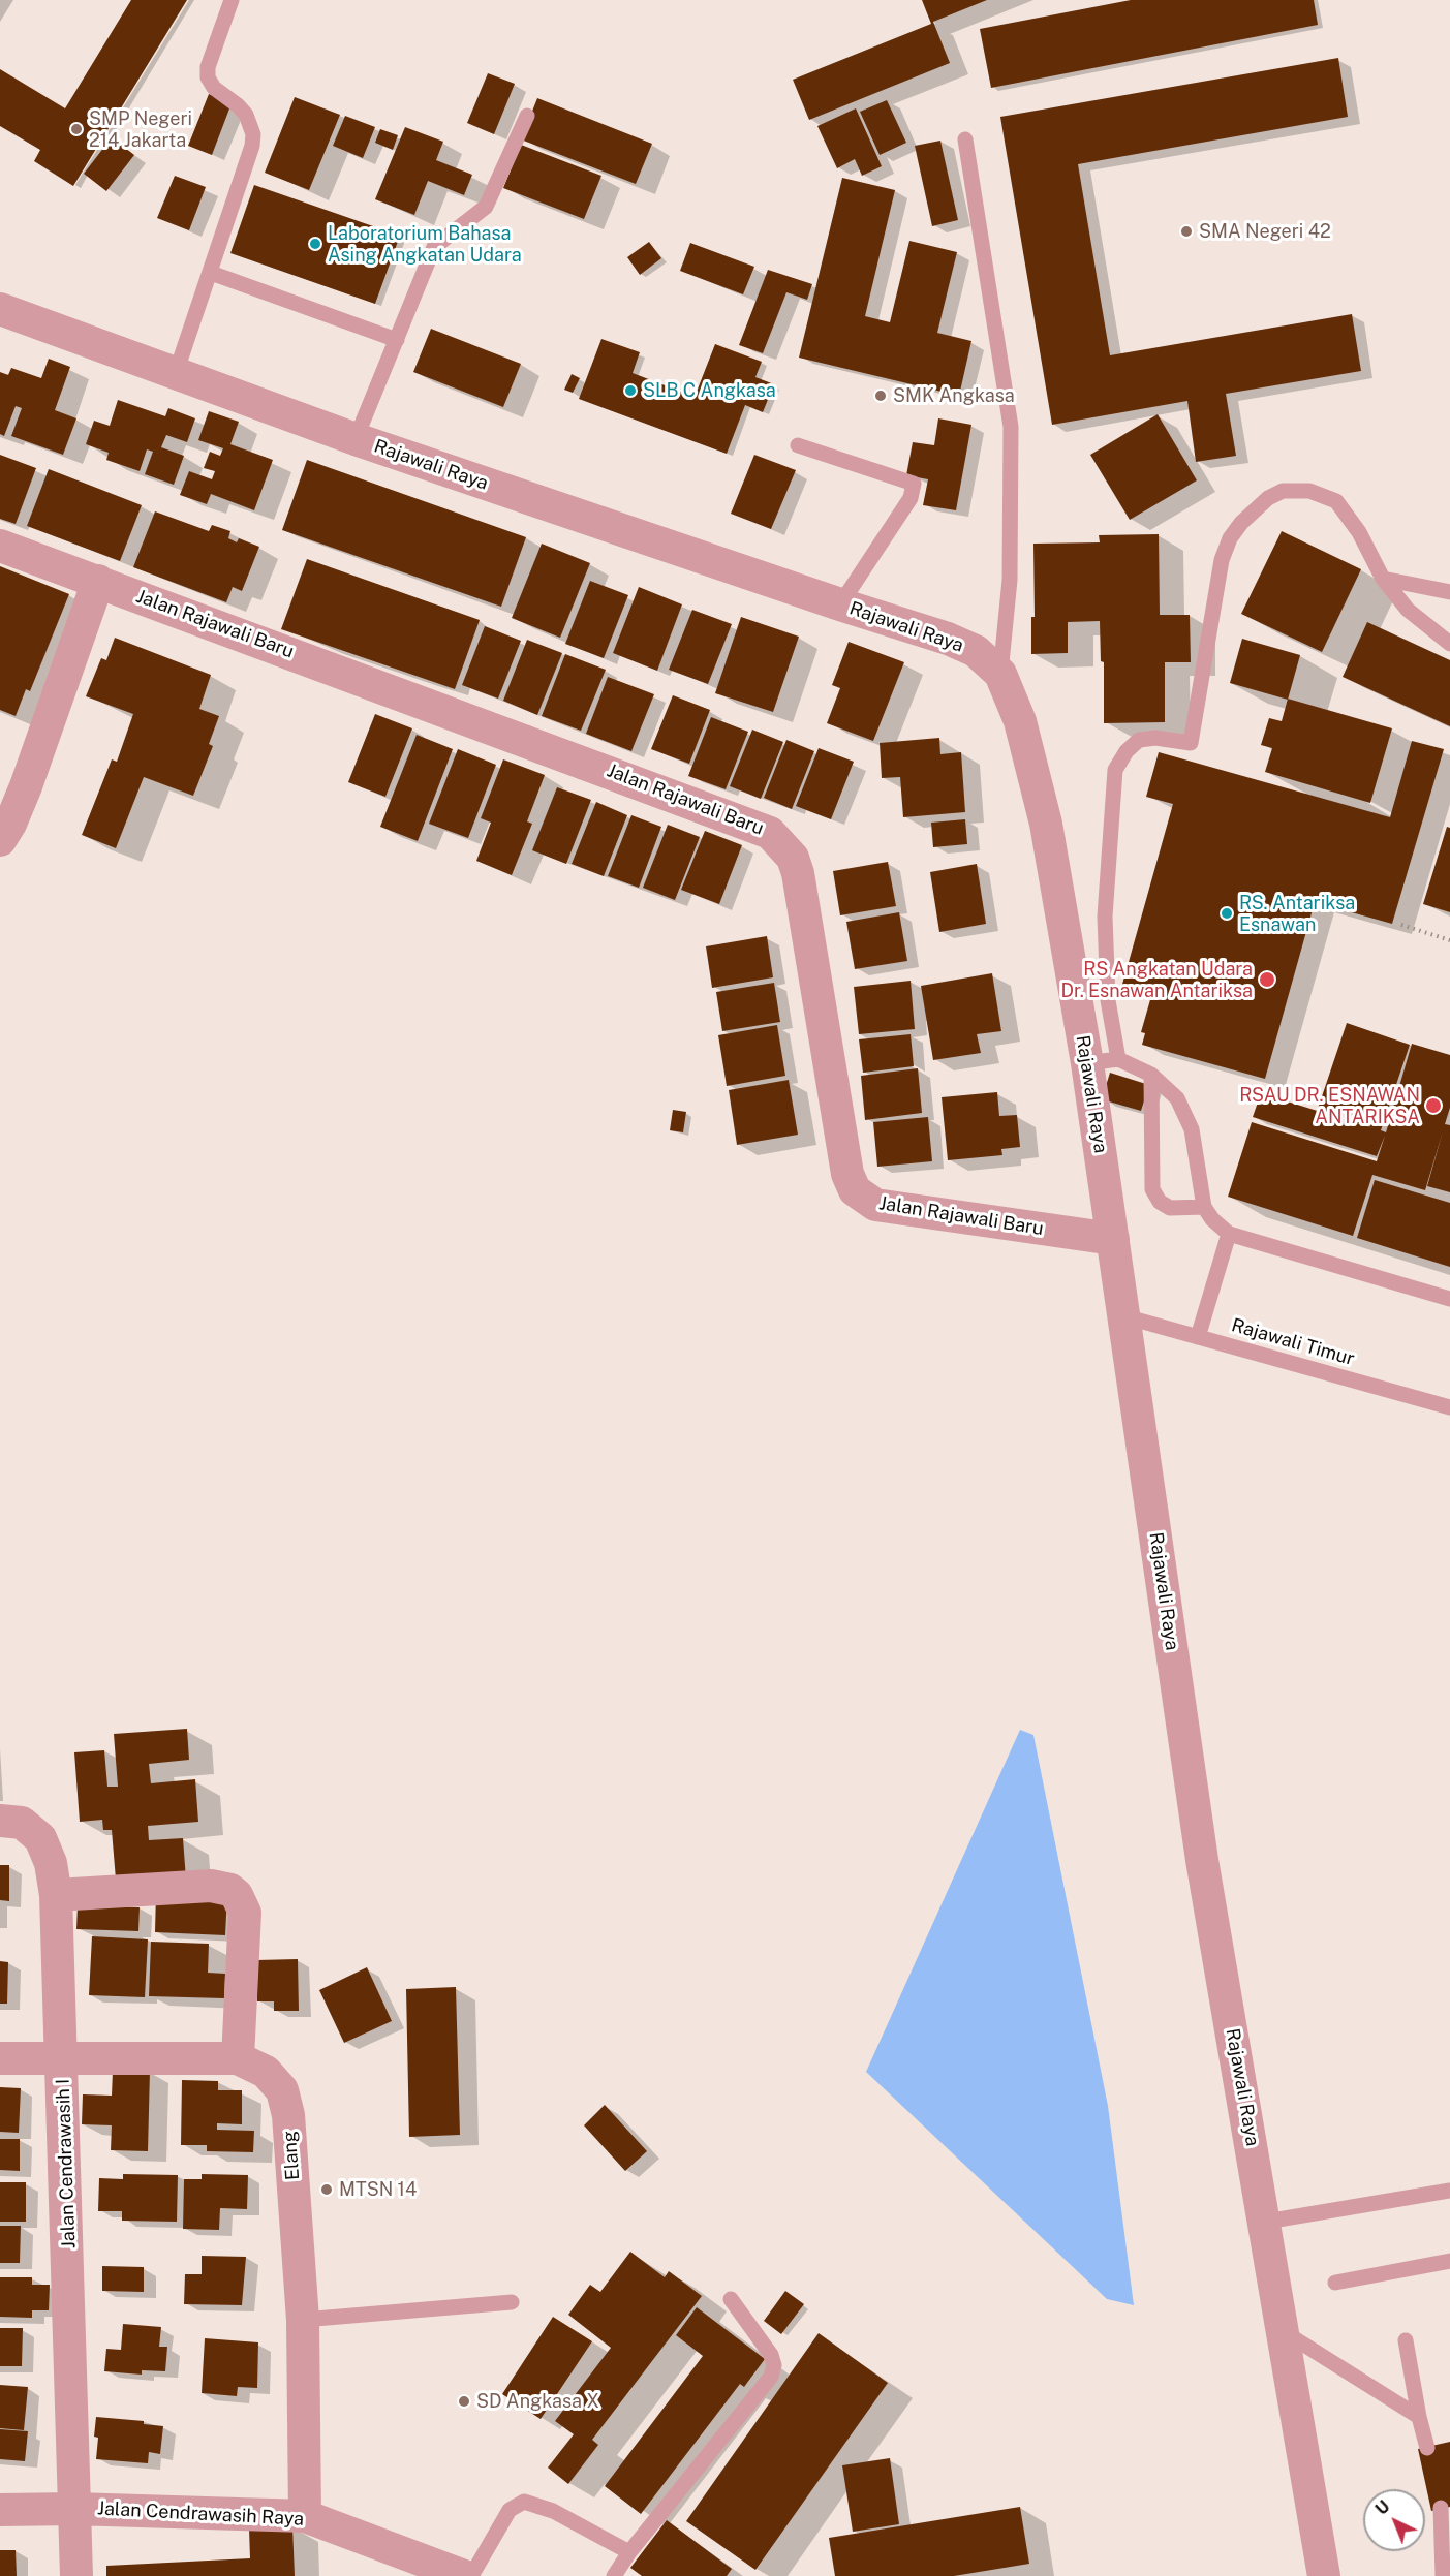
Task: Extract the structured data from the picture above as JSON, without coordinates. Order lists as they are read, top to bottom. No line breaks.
{"streets":{"street":["Rajawali Raya","Jalan Rajawali Baru","Elang","Jalan Cendrawasih I","Jalan Cendrawasih Raya"],"lane":["Rajawali Timur"]},"crossings":[["Rajawali Raya","Jalan Rajawali Baru"],["Rajawali Raya","Rajawali Timur"],["Elang","Jalan Cendrawasih I"],["Elang","Jalan Cendrawasih Raya"],["Jalan Cendrawasih I","Jalan Cendrawasih Raya"]],"places":["SMP Negeri 214 Jakarta","SMA Negeri 42","Laboratorium Bahasa Asing Angkatan Udara","SLB C Angkasa","SMK Angkasa","RS. Antariksa Esnawan","RS Angkatan Udara Dr. Esnawan Antariksa","RSAU DR. ESNAWAN ANTARIKSA","MTSN 14","SD Angkasa X"],"north":"top left"}
